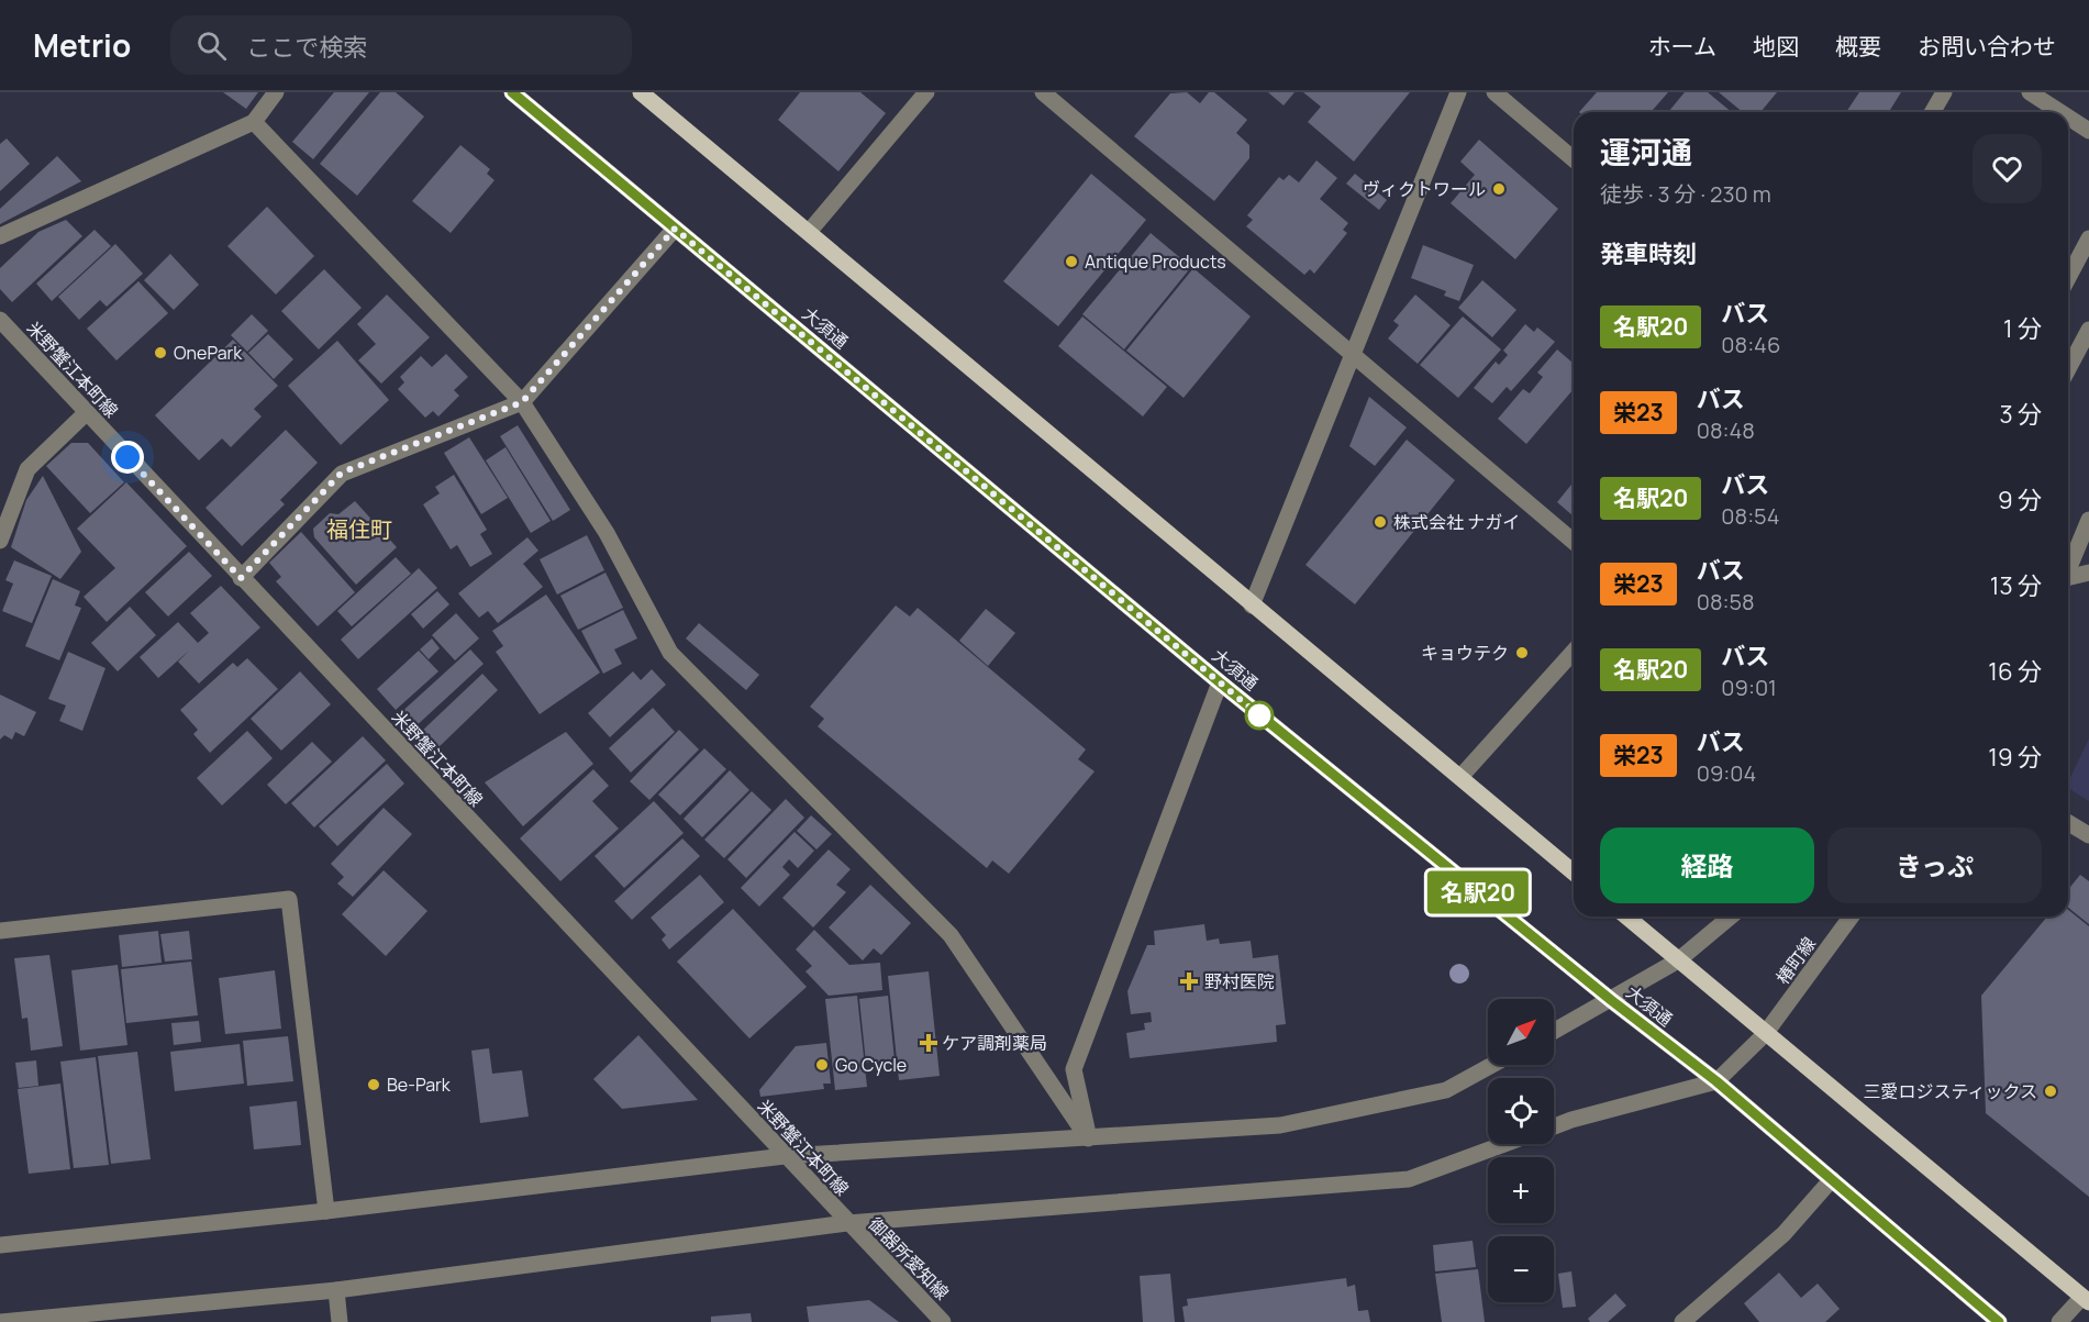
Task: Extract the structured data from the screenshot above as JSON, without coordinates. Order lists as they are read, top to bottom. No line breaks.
{"streets":{"main road":["大須通"],"street":["米野蟹江本町線","椿町線","御器所愛知線"]},"crossings":[["大須通","椿町線"],["米野蟹江本町線","御器所愛知線"]],"districts":["福住町"],"places":{"other":["ヴィクトワール","Antique Products","OnePark","株式会社 ナガイ","キョウテク","Go Cycle","Be-Park","三愛ロジスティックス"],"health":["野村医院","ケア調剤薬局"]},"lines":["bus line 名駅20"],"north":"top right","page":{"header":"Metrio","search":"ここで検索","nav":["ホーム","地図","概要","お問い合わせ"],"on_map":"名駅20","heading":[["運河通","徒歩 · 3 分 · 230 m"],"発車時刻"],"list":[{"mark":"名駅20","name":"バス","note":"08:46","value":"1 分"},{"mark":"栄23","name":"バス","note":"08:48","value":"3 分"},{"mark":"名駅20","name":"バス","note":"08:54","value":"9 分"},{"mark":"栄23","name":"バス","note":"08:58","value":"13 分"},{"mark":"名駅20","name":"バス","note":"09:01","value":"16 分"},{"mark":"栄23","name":"バス","note":"09:04","value":"19 分"}],"buttons":["経路","きっぷ"],"map_buttons":["+","−"]}}
